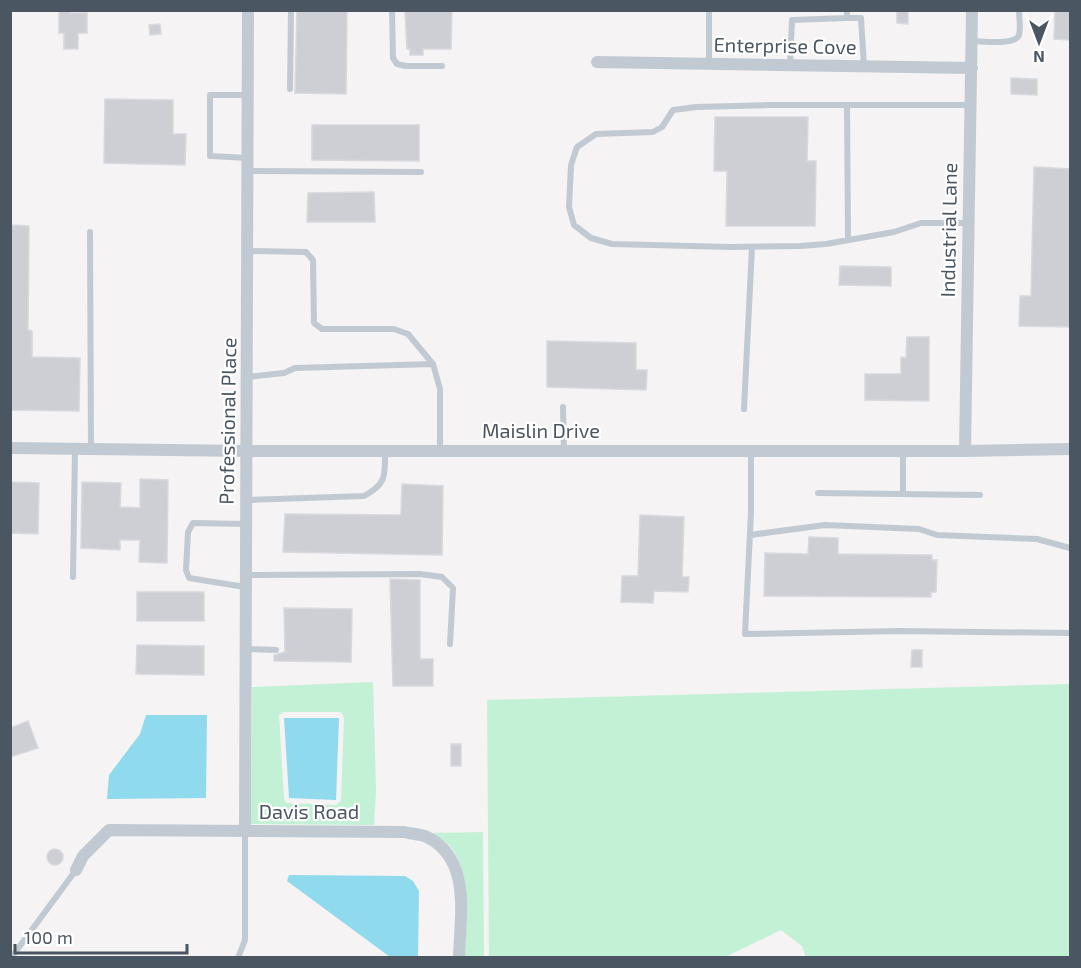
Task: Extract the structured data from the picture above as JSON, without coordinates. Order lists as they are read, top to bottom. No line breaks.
{"streets":{"street":["Enterprise Cove","Industrial Lane","Professional Place","Maislin Drive","Davis Road"]},"crossings":[["Enterprise Cove","Industrial Lane"],["Industrial Lane","Maislin Drive"],["Professional Place","Maislin Drive"],["Professional Place","Davis Road"]],"scale_bar":"100 m","north":"bottom"}
